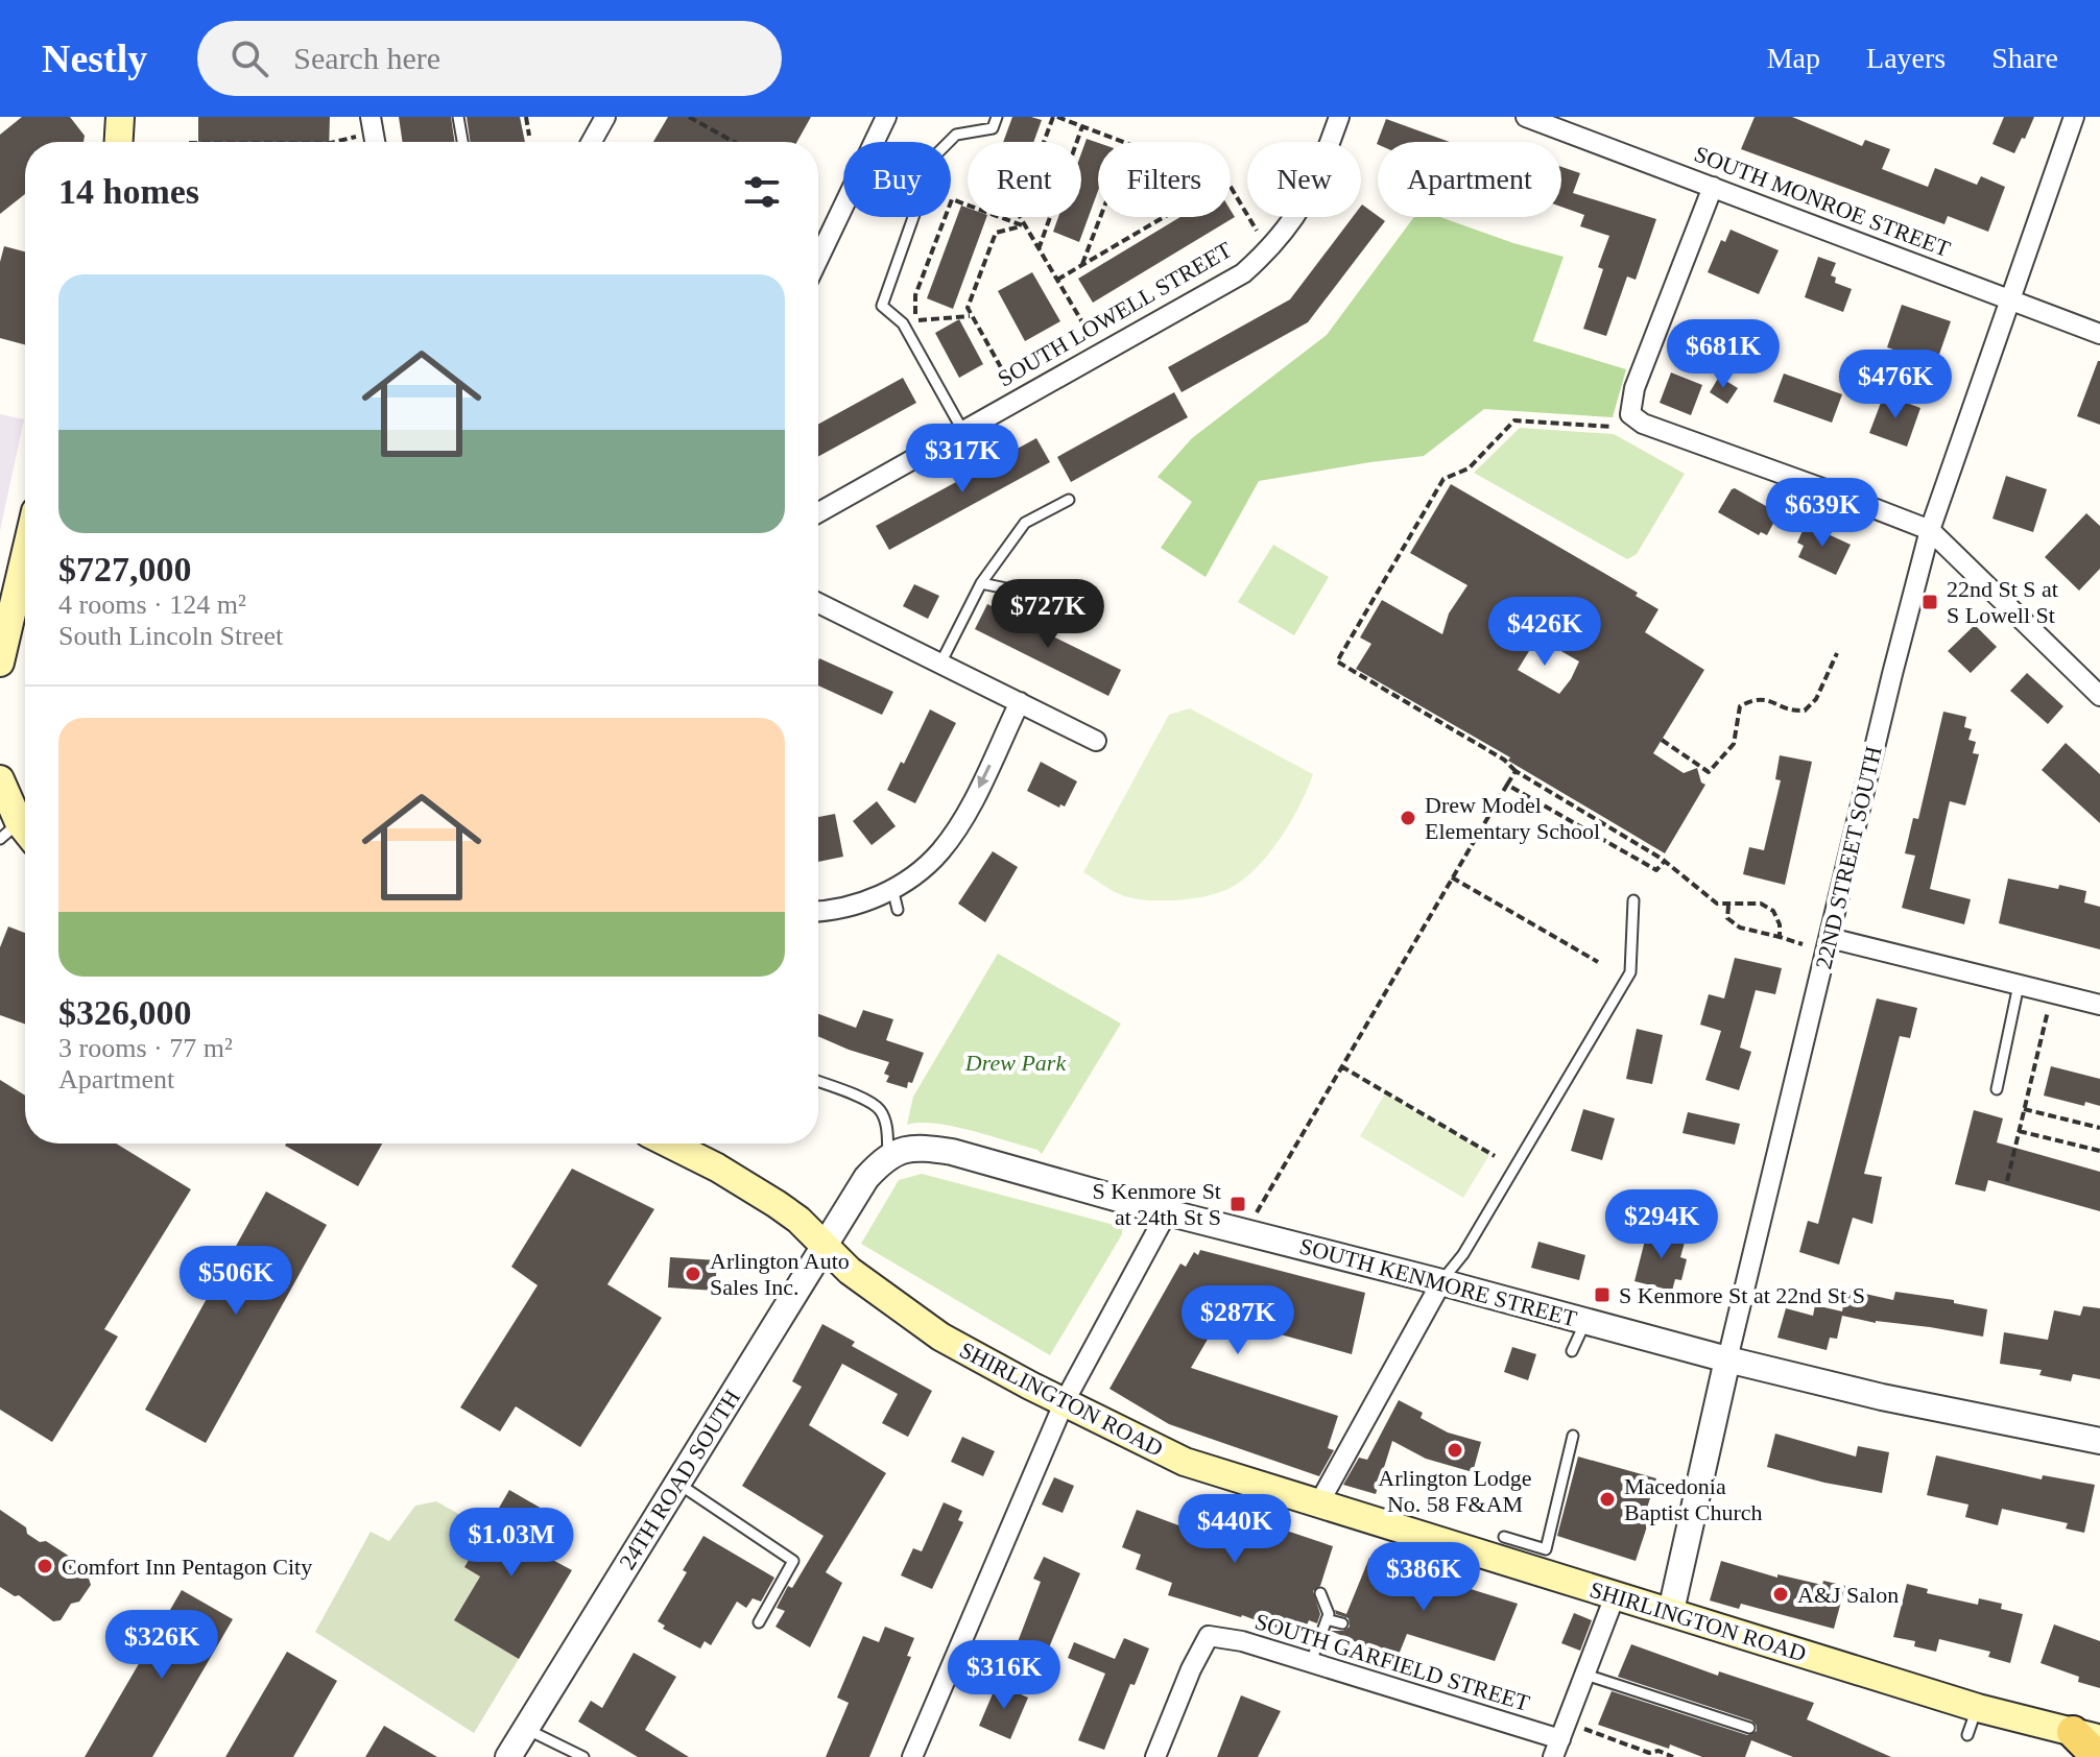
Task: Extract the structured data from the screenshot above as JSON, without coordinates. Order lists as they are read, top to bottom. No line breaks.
{"streets":{"main road":["SHIRLINGTON ROAD"],"street":["SOUTH MONROE STREET","SOUTH LOWELL STREET","22ND STREET SOUTH","SOUTH KENMORE STREET","24TH ROAD SOUTH","SOUTH GARFIELD STREET"]},"crossings":[["SOUTH MONROE STREET","22ND STREET SOUTH"],["22ND STREET SOUTH","SOUTH KENMORE STREET"],["22ND STREET SOUTH","SHIRLINGTON ROAD"],["SHIRLINGTON ROAD","24TH ROAD SOUTH"]],"parks":["Drew Park"],"places":{"transit":["22nd St S at S Lowell St","S Kenmore St at 24th St S","S Kenmore St at 22nd St S"],"other":["Drew Model Elementary School","Arlington Auto Sales Inc.","Arlington Lodge No. 58 F&AM","Macedonia Baptist Church","Comfort Inn Pentagon City","A&J Salon"]},"page":{"header":"Nestly","search":"Search here","nav":["Map","Layers","Share"],"chip":["Buy","Rent","Filters","New","Apartment"],"heading":"14 homes","list":[{"name":"$727,000","note":"4 rooms · 124 m² · South Lincoln Street"},{"name":"$326,000","note":"3 rooms · 77 m² · Apartment"}],"price":["$681K","$476K","$317K","$639K","$727K","$426K","$294K","$506K","$287K","$440K","$1.03M","$386K","$326K","$316K"]}}
